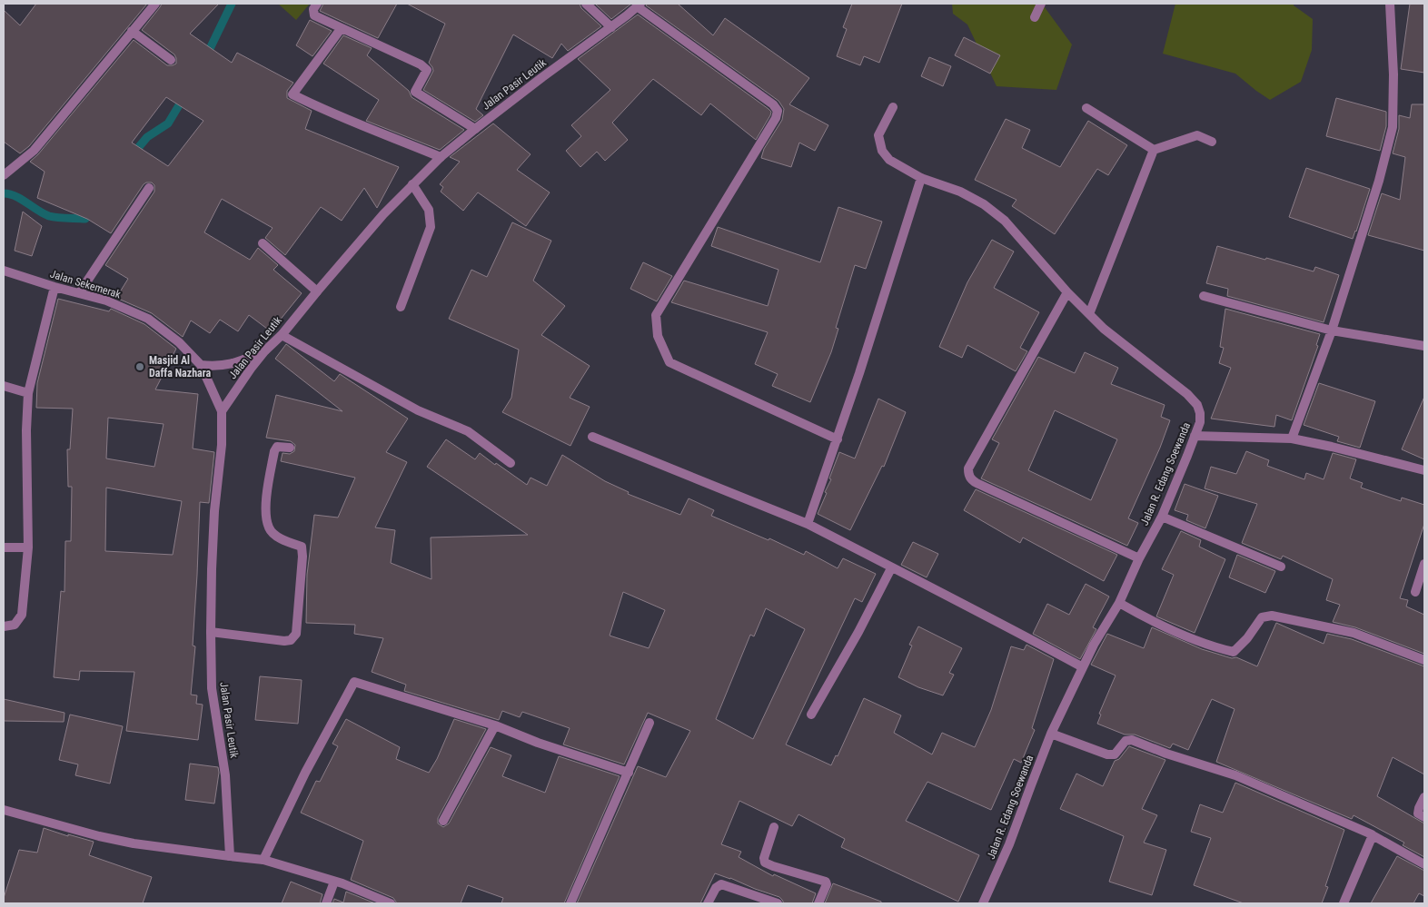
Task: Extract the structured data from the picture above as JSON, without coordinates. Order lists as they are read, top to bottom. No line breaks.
{"streets":{"street":["Jalan Pasir Leutik","Jalan Sekemerak","Jalan R. Edang Soewanda"]},"crossings":[["Jalan Pasir Leutik","Jalan Sekemerak"]],"places":["Masjid Al Daffa Nazhara"]}
